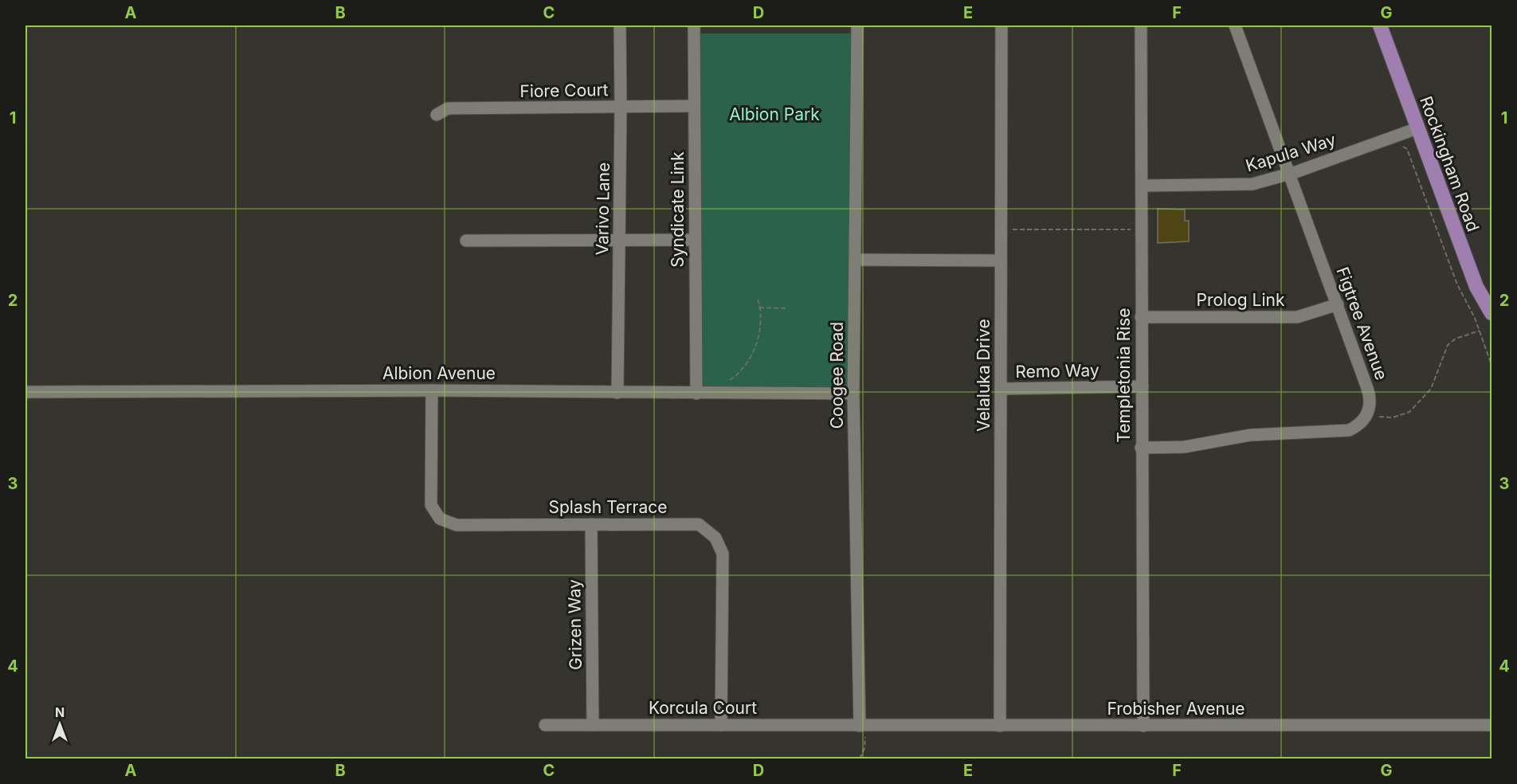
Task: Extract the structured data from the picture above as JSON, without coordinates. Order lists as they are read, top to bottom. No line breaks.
{"streets":{"main road":["Rockingham Road"],"street":["Fiore Court","Kapula Way","Varivo Lane","Syndicate Link","Prolog Link","Figtree Avenue","Remo Way","Albion Avenue","Coogee Road","Velaluka Drive","Templetonia Rise","Splash Terrace","Grizen Way","Korcula Court","Frobisher Avenue"]},"crossings":[["Fiore Court","Varivo Lane"],["Fiore Court","Syndicate Link"],["Kapula Way","Rockingham Road"],["Kapula Way","Figtree Avenue"],["Kapula Way","Templetonia Rise"],["Varivo Lane","Albion Avenue"],["Syndicate Link","Albion Avenue"],["Prolog Link","Figtree Avenue"],["Prolog Link","Templetonia Rise"],["Remo Way","Velaluka Drive"],["Remo Way","Templetonia Rise"],["Albion Avenue","Coogee Road"],["Albion Avenue","Splash Terrace"],["Coogee Road","Korcula Court"],["Coogee Road","Frobisher Avenue"],["Velaluka Drive","Frobisher Avenue"],["Templetonia Rise","Frobisher Avenue"],["Splash Terrace","Grizen Way"],["Splash Terrace","Korcula Court"],["Grizen Way","Korcula Court"],["Korcula Court","Frobisher Avenue"]],"parks":["Albion Park"],"north":"top","grid":{"columns":["A","B","C","D","E","F","G"],"rows":["1","2","3","4"]}}
